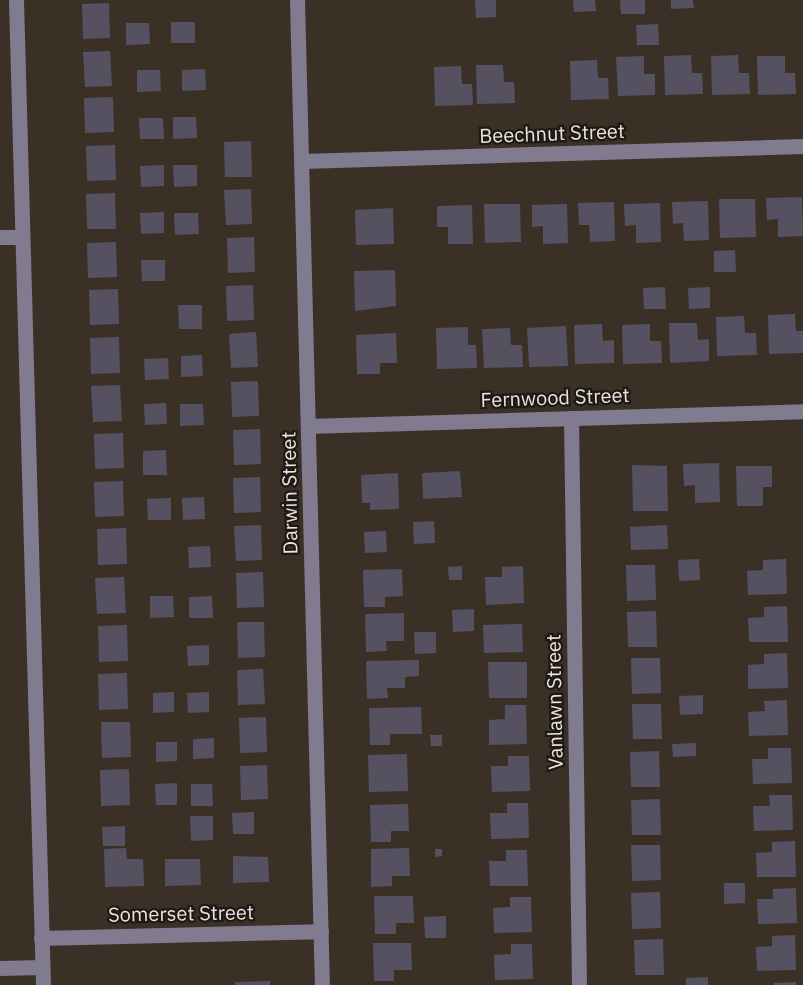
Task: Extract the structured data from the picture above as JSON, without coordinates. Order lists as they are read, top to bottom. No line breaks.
{"streets":{"street":["Beechnut Street","Fernwood Street","Darwin Street","Vanlawn Street","Somerset Street"]},"crossings":[["Beechnut Street","Darwin Street"],["Fernwood Street","Darwin Street"],["Fernwood Street","Vanlawn Street"],["Darwin Street","Somerset Street"]]}
